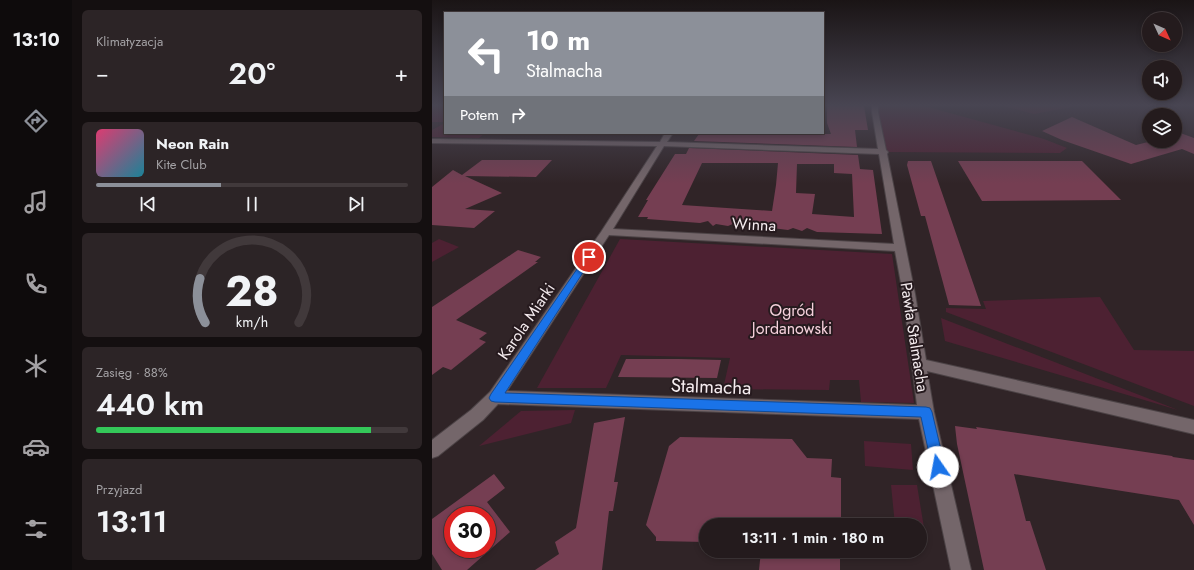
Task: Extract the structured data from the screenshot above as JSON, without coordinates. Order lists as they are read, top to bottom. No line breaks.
{"streets":{"street":["Winna","Karola Miarki","Pawła Stalmacha","Stalmacha"]},"crossings":[["Winna","Karola Miarki"],["Winna","Pawła Stalmacha"],["Karola Miarki","Stalmacha"],["Pawła Stalmacha","Stalmacha"]],"parks":["Ogród Jordanowski"],"north":"bottom right","page":{"tabs":"13:10","tile":["Klimatyzacja",["Zasięg · 88%","440 km"],["Przyjazd","13:11"]],"turn":["10 m","Stalmacha"],"heat":["−","20°","+"],"then":"Potem","song":["Neon Rain","Kite Club"],"limit":"30","trip":"13:11 · 1 min · 180 m","gauge":["28","km/h"]}}
